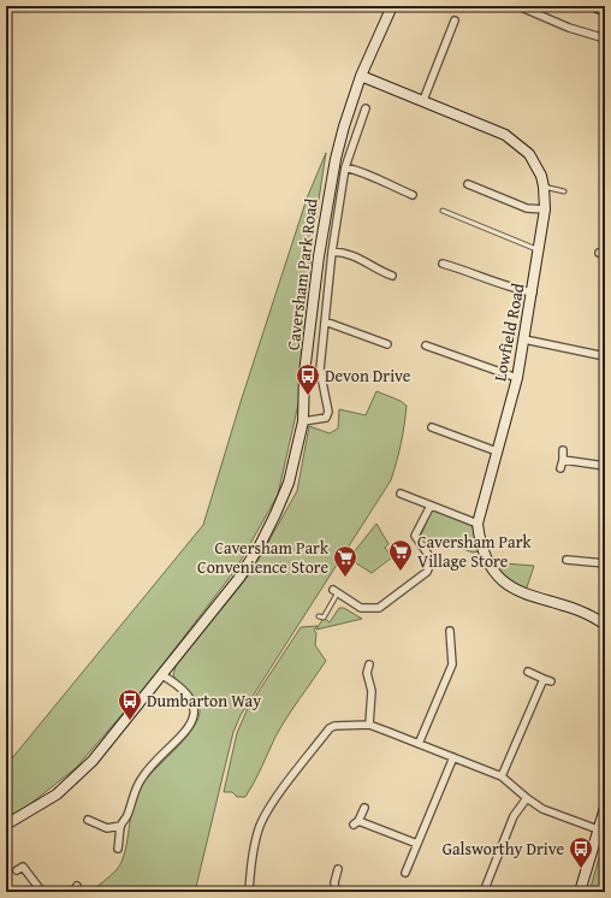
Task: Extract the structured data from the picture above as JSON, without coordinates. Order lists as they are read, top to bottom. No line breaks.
{"streets":{"street":["Caversham Park Road","Lowfield Road"]},"crossings":[["Caversham Park Road","Lowfield Road"]],"places":{"bus stop":["Devon Drive","Dumbarton Way","Galsworthy Drive"],"supermarket":["Caversham Park Village Store","Caversham Park Convenience Store"]}}
